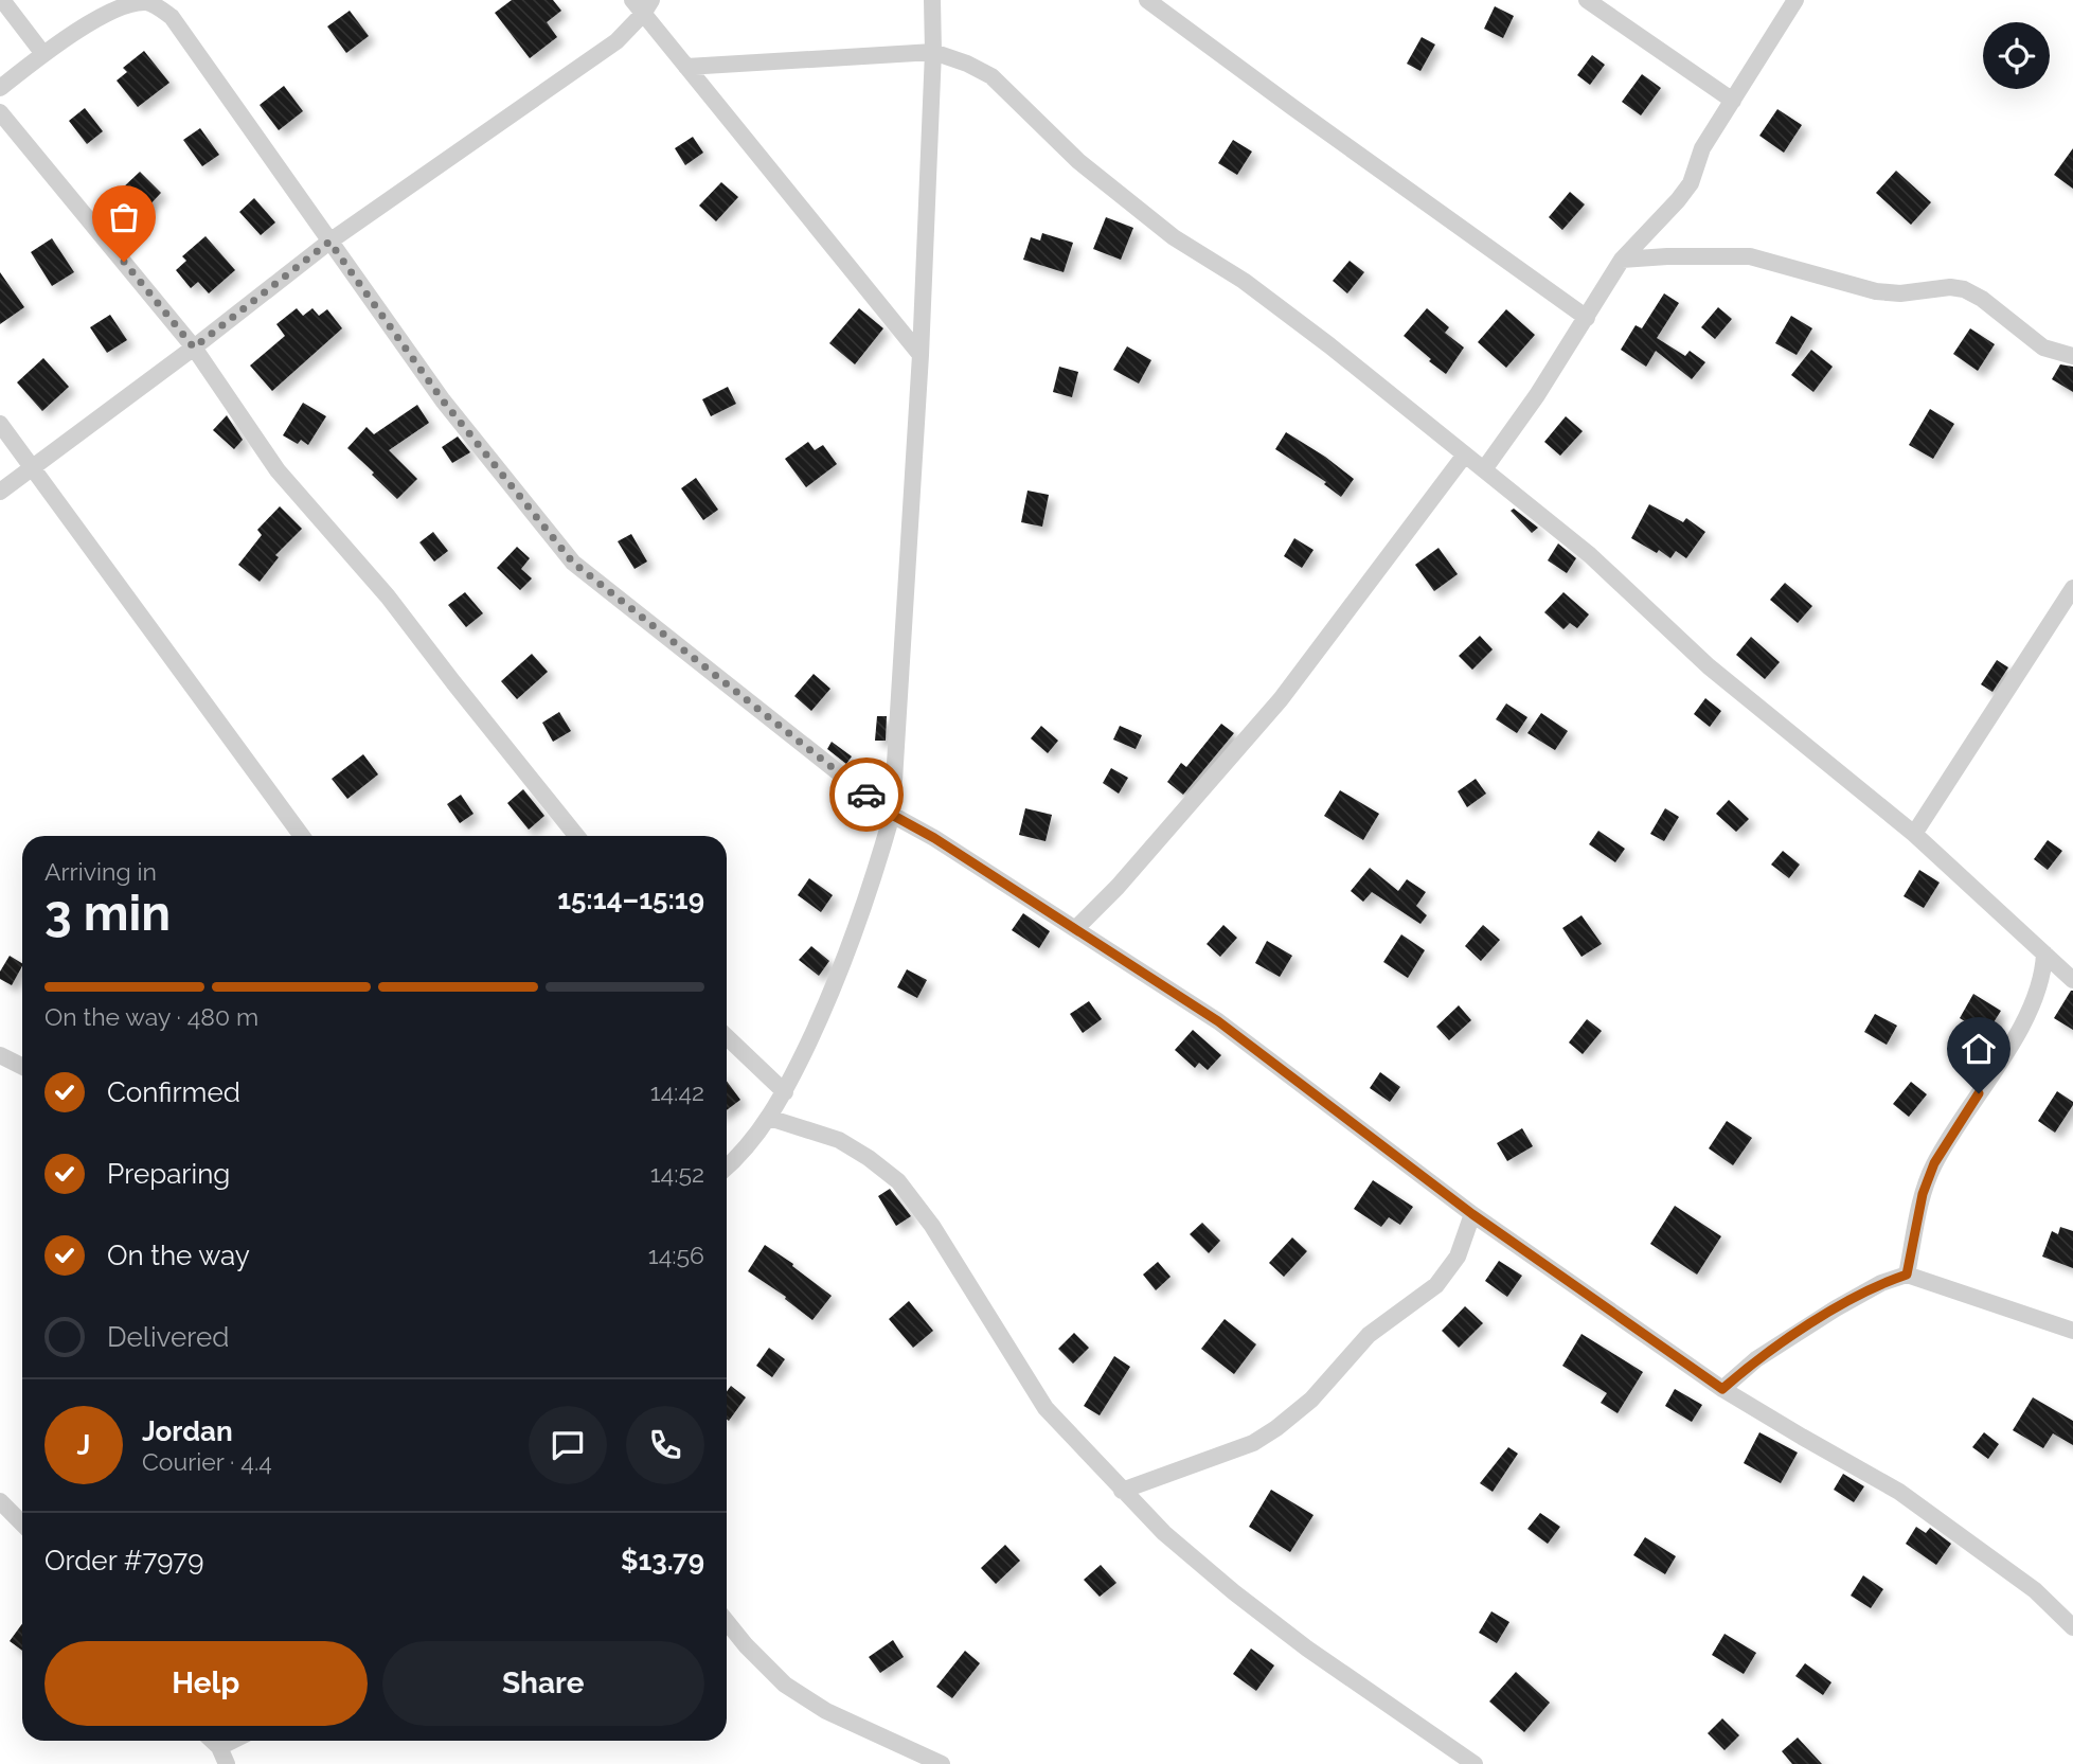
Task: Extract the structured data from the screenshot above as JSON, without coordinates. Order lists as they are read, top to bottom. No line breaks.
{"page":{"heading":["3 min","Arriving in","15:14–15:19"],"panel":["Jordan","Courier · 4.4","Order #7979","$13.79"],"bar":"On the way · 480 m","list":[["Confirmed","14:42"],["Preparing","14:52"],["On the way","14:56"],"Delivered"],"round":"J","buttons":["Help","Share"]}}
